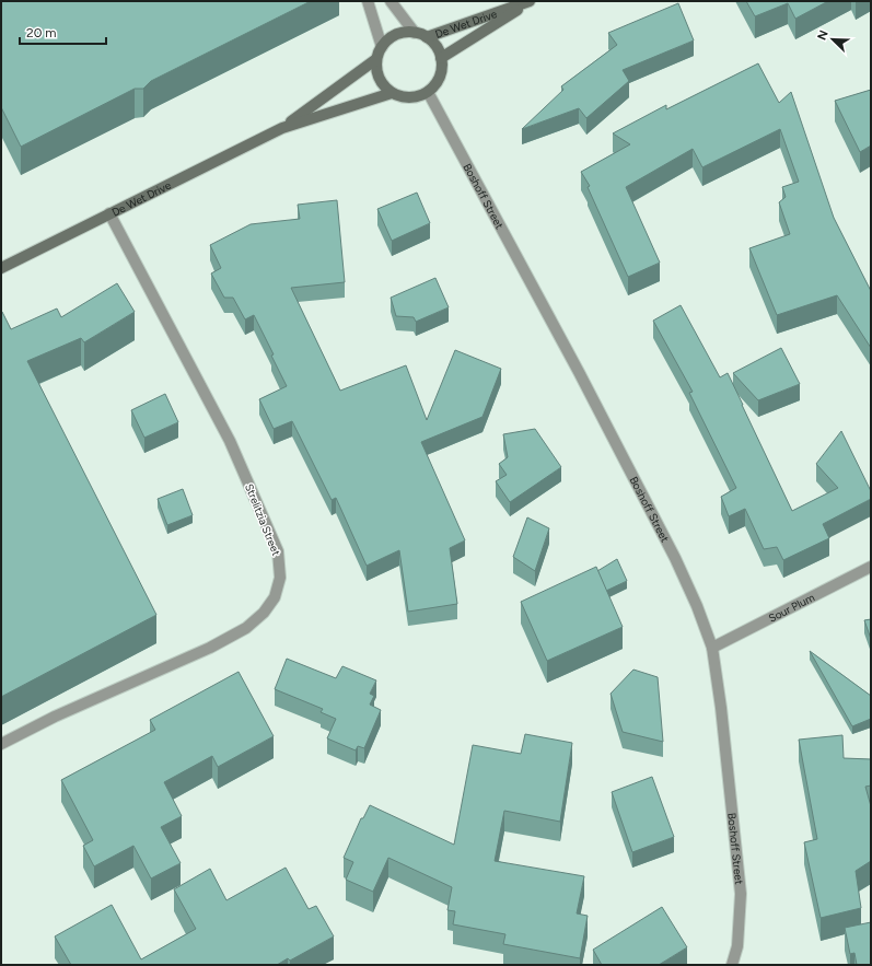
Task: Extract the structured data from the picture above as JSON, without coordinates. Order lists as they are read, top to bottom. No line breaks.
{"streets":{"street":["De Wet Drive","Boshoff Street","Strelitzia Street","Sour Plum"]},"crossings":[["De Wet Drive","Boshoff Street"],["De Wet Drive","Strelitzia Street"],["Boshoff Street","Sour Plum"]],"scale_bar":"20 m","north":"top left"}
